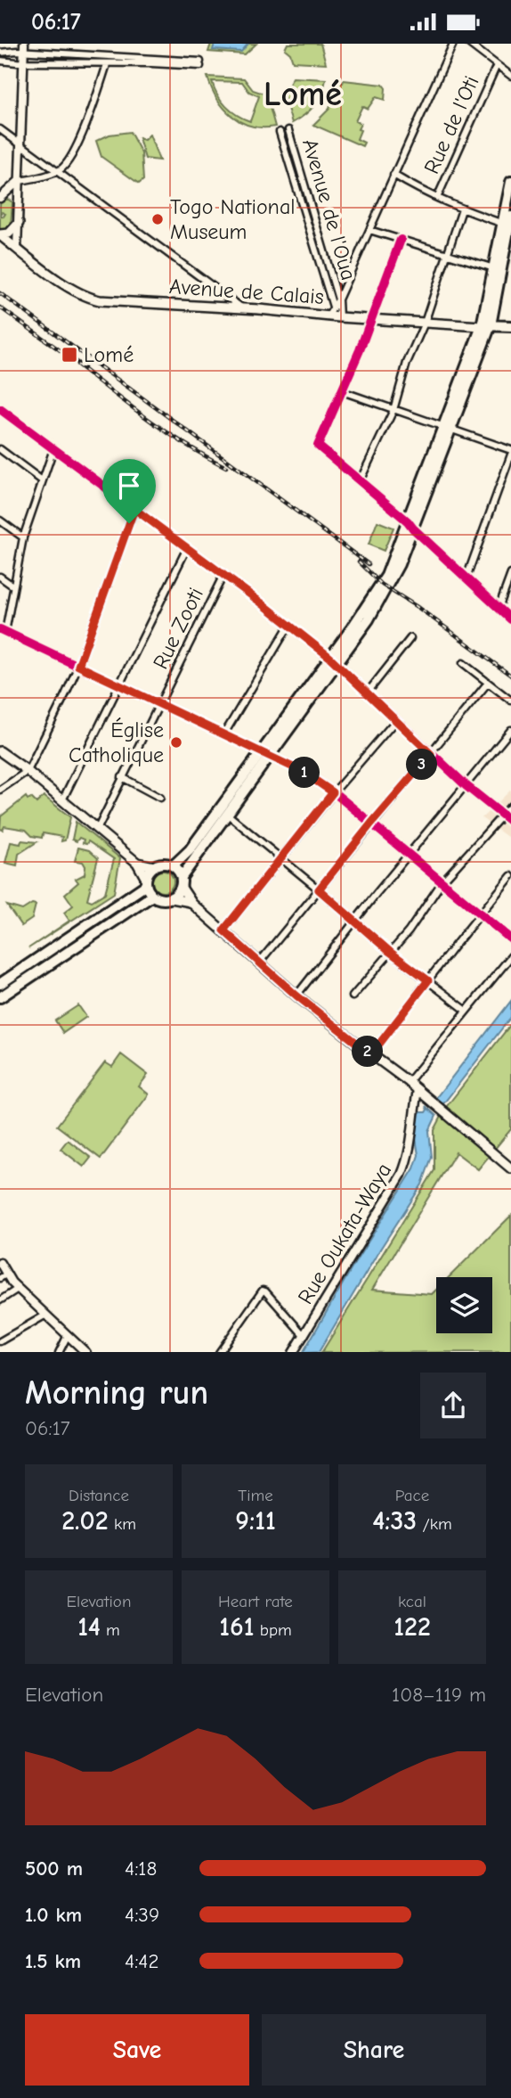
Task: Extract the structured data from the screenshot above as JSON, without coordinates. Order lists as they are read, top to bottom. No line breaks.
{"streets":{"highway":["Avenue de Calais"],"street":["Rue de l'Oti","Avenue de l'Oua","Rue Zooti","Rue Oukata-Waya"]},"crossings":[["Avenue de l'Oua","Avenue de Calais"]],"districts":["Lomé"],"places":{"other":["Togo National Museum","Église Catholique"],"transit":["Lomé"]},"page":{"status":"06:17","pins":["3","1","2"],"heading":["Morning run","06:17"],"stats":[["Distance","2.02 km"],["Time","9:11"],["Pace","4:33 /km"],["Elevation","14 m"],["Heart rate","161 bpm"],["kcal","122"]],"chart":["Elevation","108–119 m"],"list":[{"name":"500 m","note":"4:18"},{"name":"1.0 km","note":"4:39"},{"name":"1.5 km","note":"4:42"}],"buttons":["Save","Share"]}}
